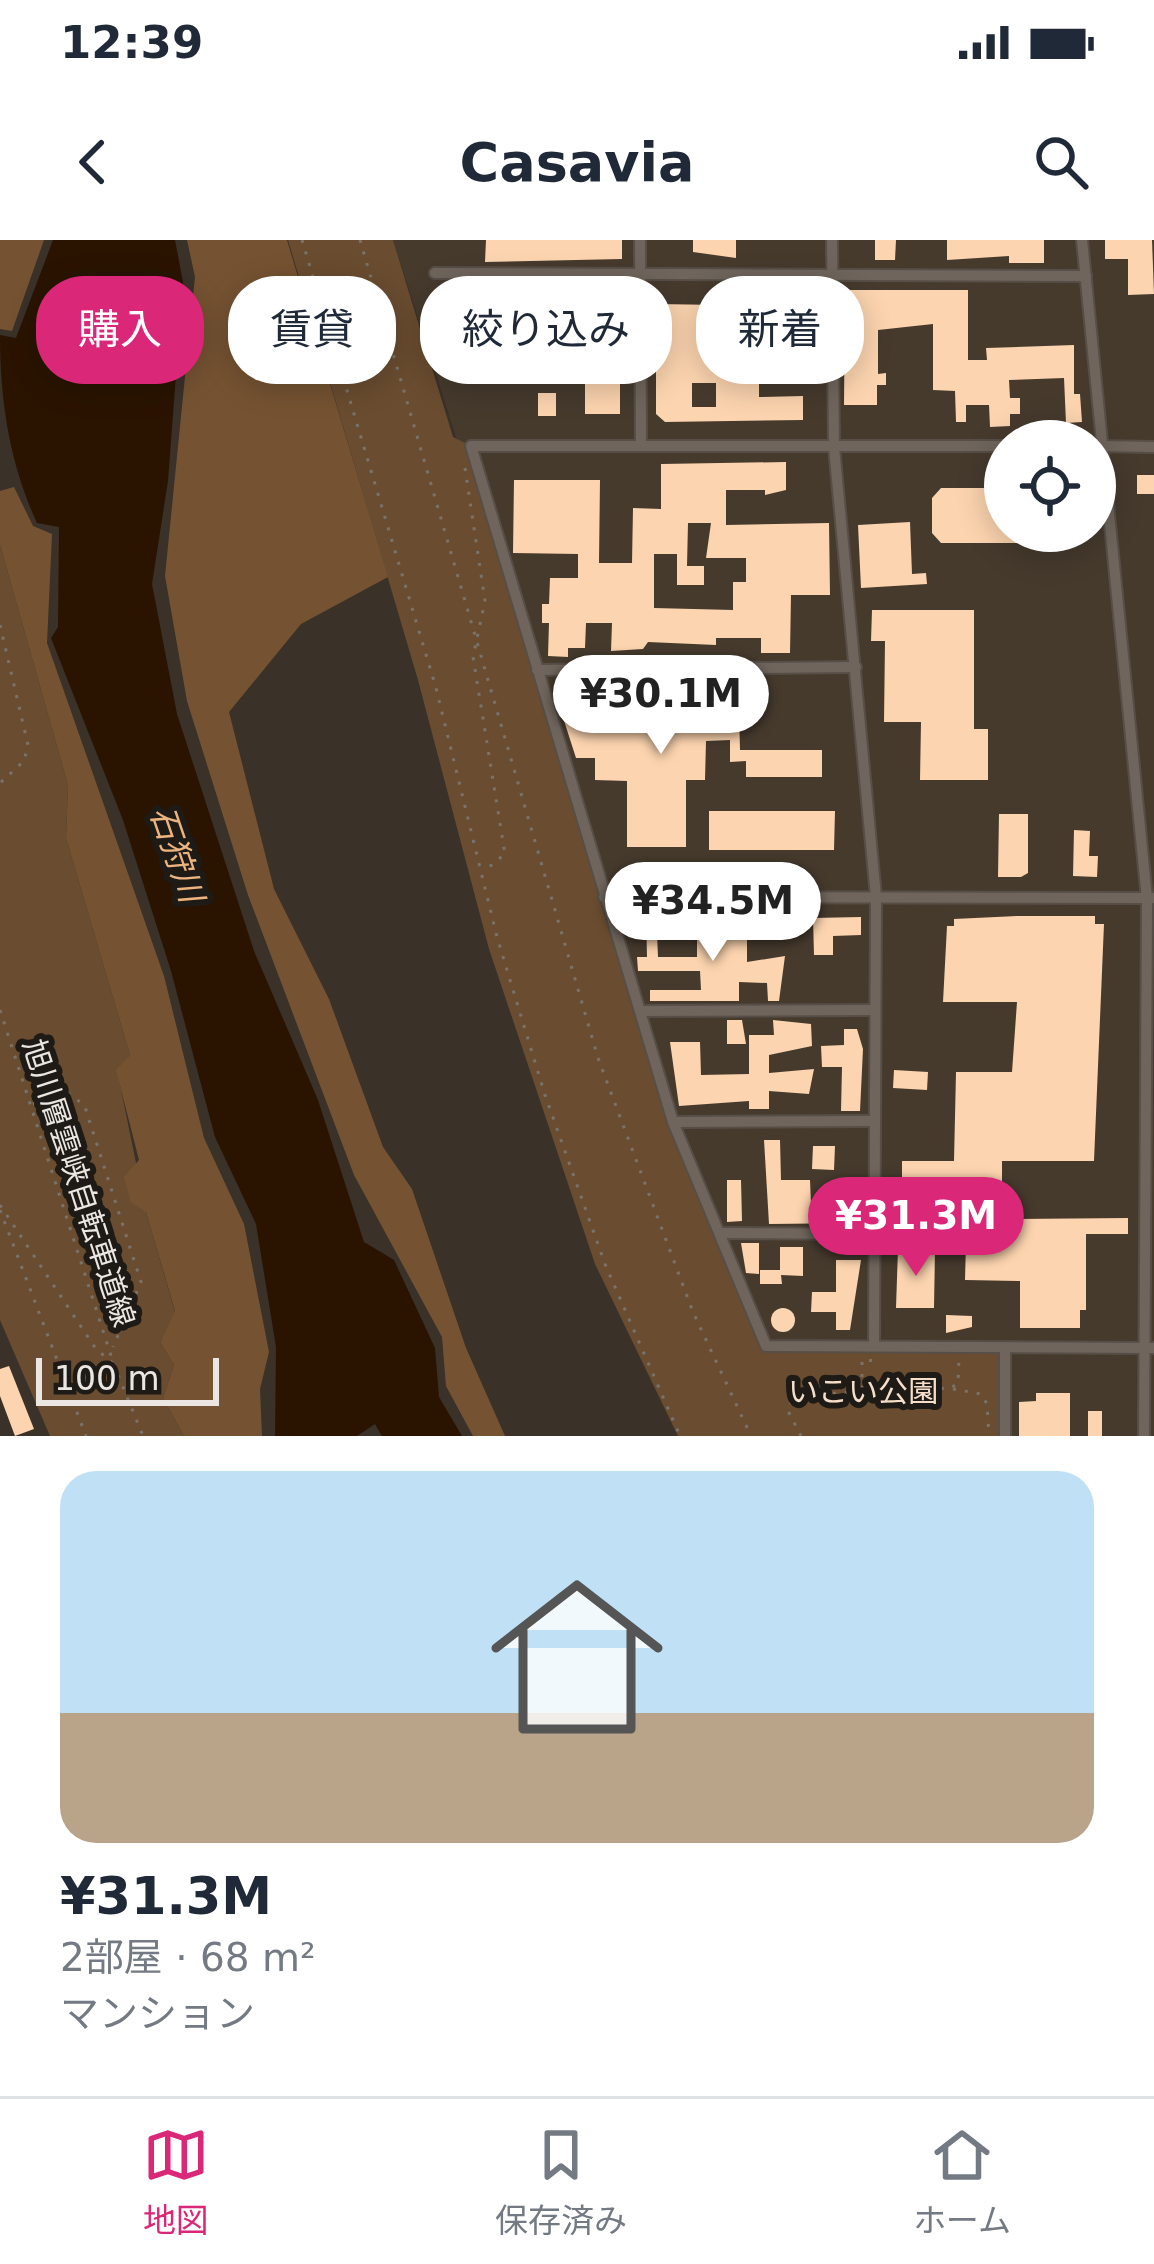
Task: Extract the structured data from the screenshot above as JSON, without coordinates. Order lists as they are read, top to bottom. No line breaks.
{"streets":{"path":["旭川層雲峡自転車道線"]},"water":["石狩川"],"parks":["いこい公園"],"scale_bar":"100 m","page":{"status":"12:39","header":"Casavia","chip":["購入","賃貸","絞り込み","新着"],"price":["¥30.1M","¥34.5M","¥31.3M"],"scale":"100 m","list":[{"name":"¥31.3M","note":"2部屋 · 68 m² · マンション"}],"tabs":["地図","保存済み","ホーム"]}}
